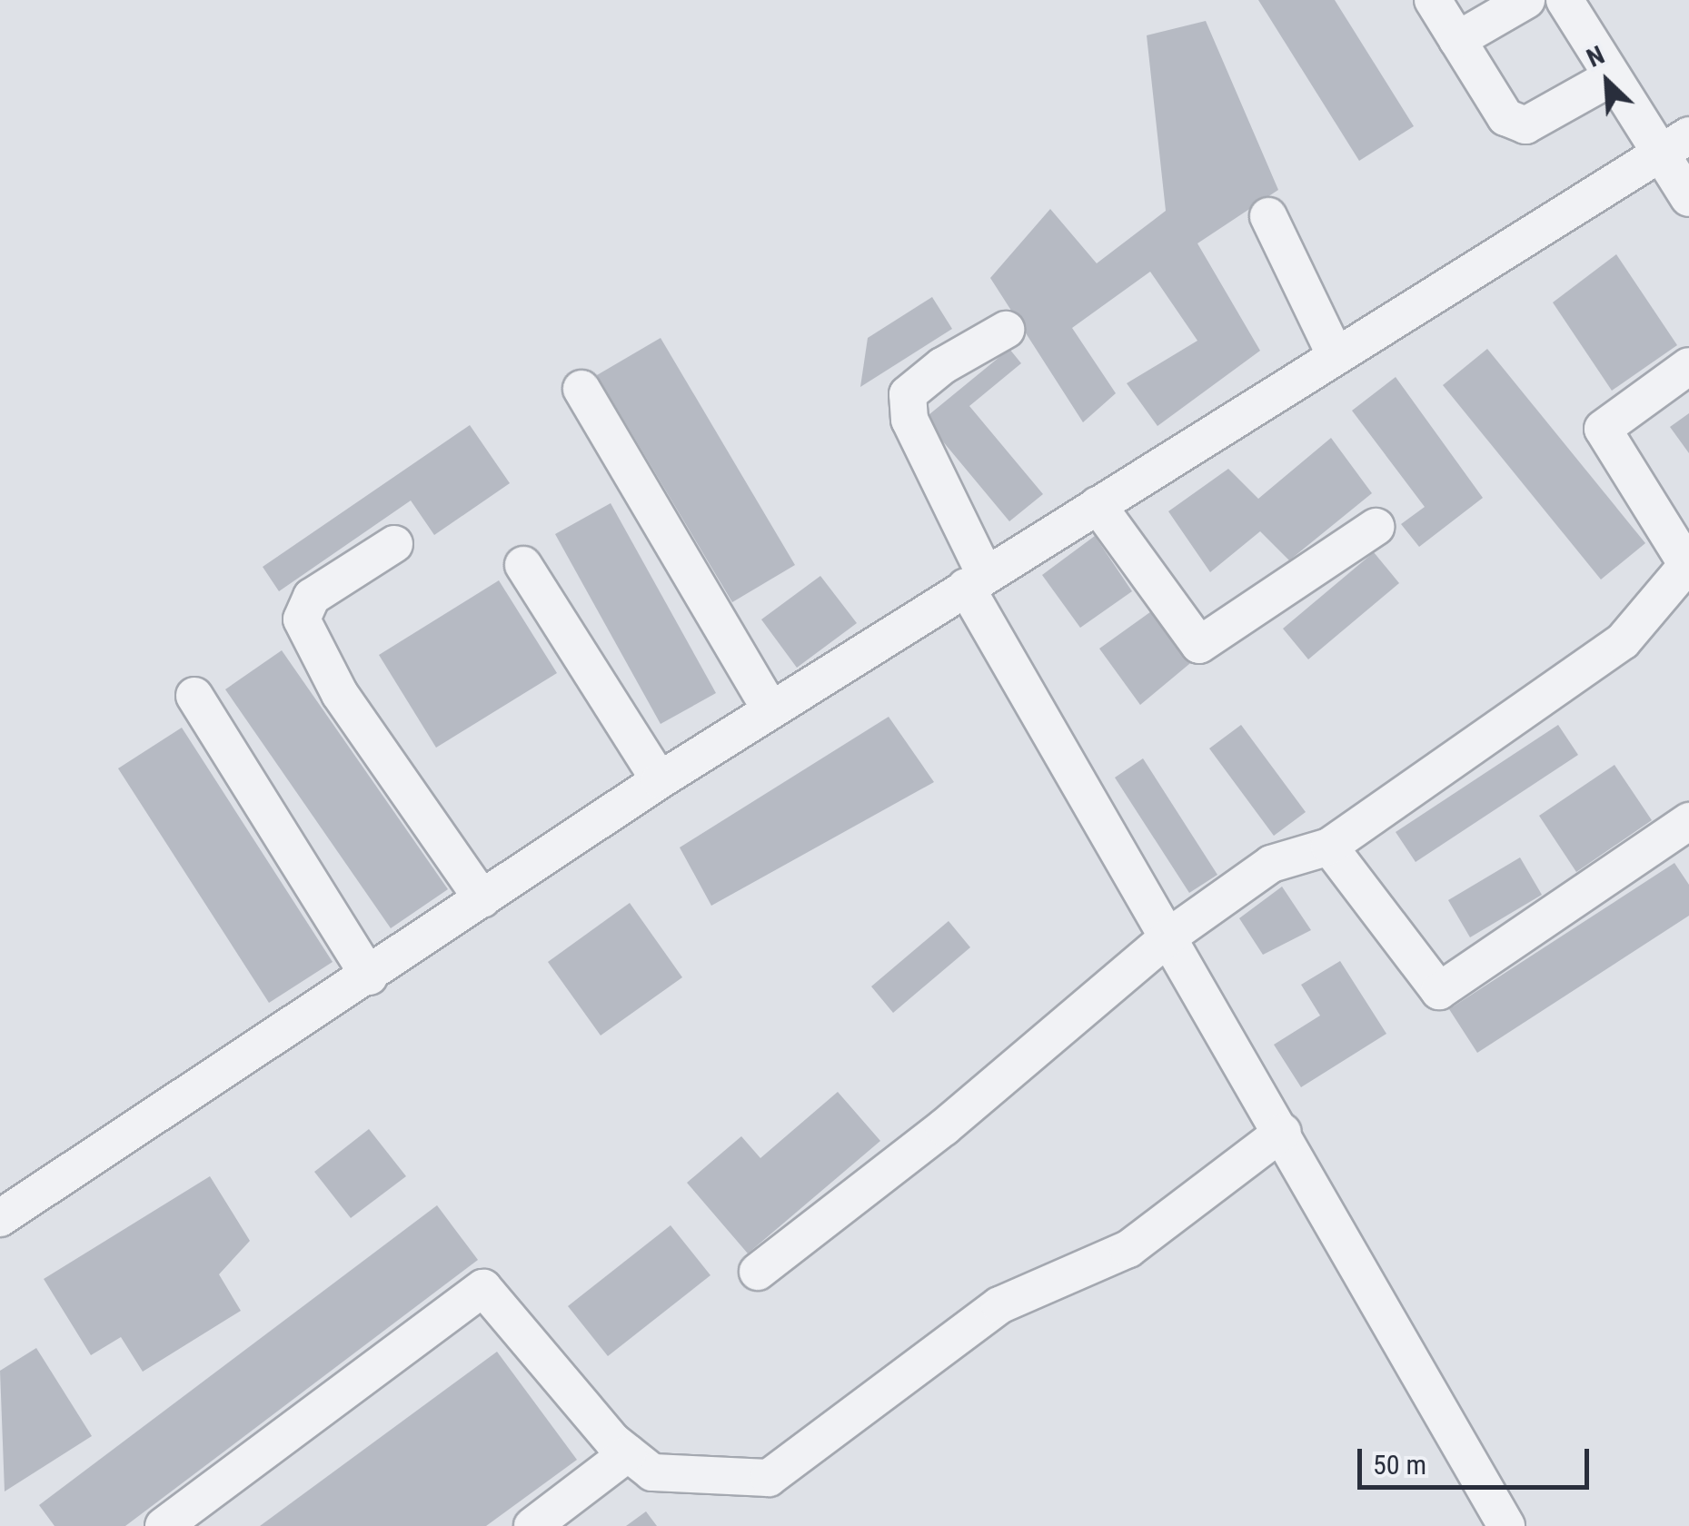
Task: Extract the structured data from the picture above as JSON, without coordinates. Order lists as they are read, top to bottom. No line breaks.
{"scale_bar":"50 m","north":"top left"}
